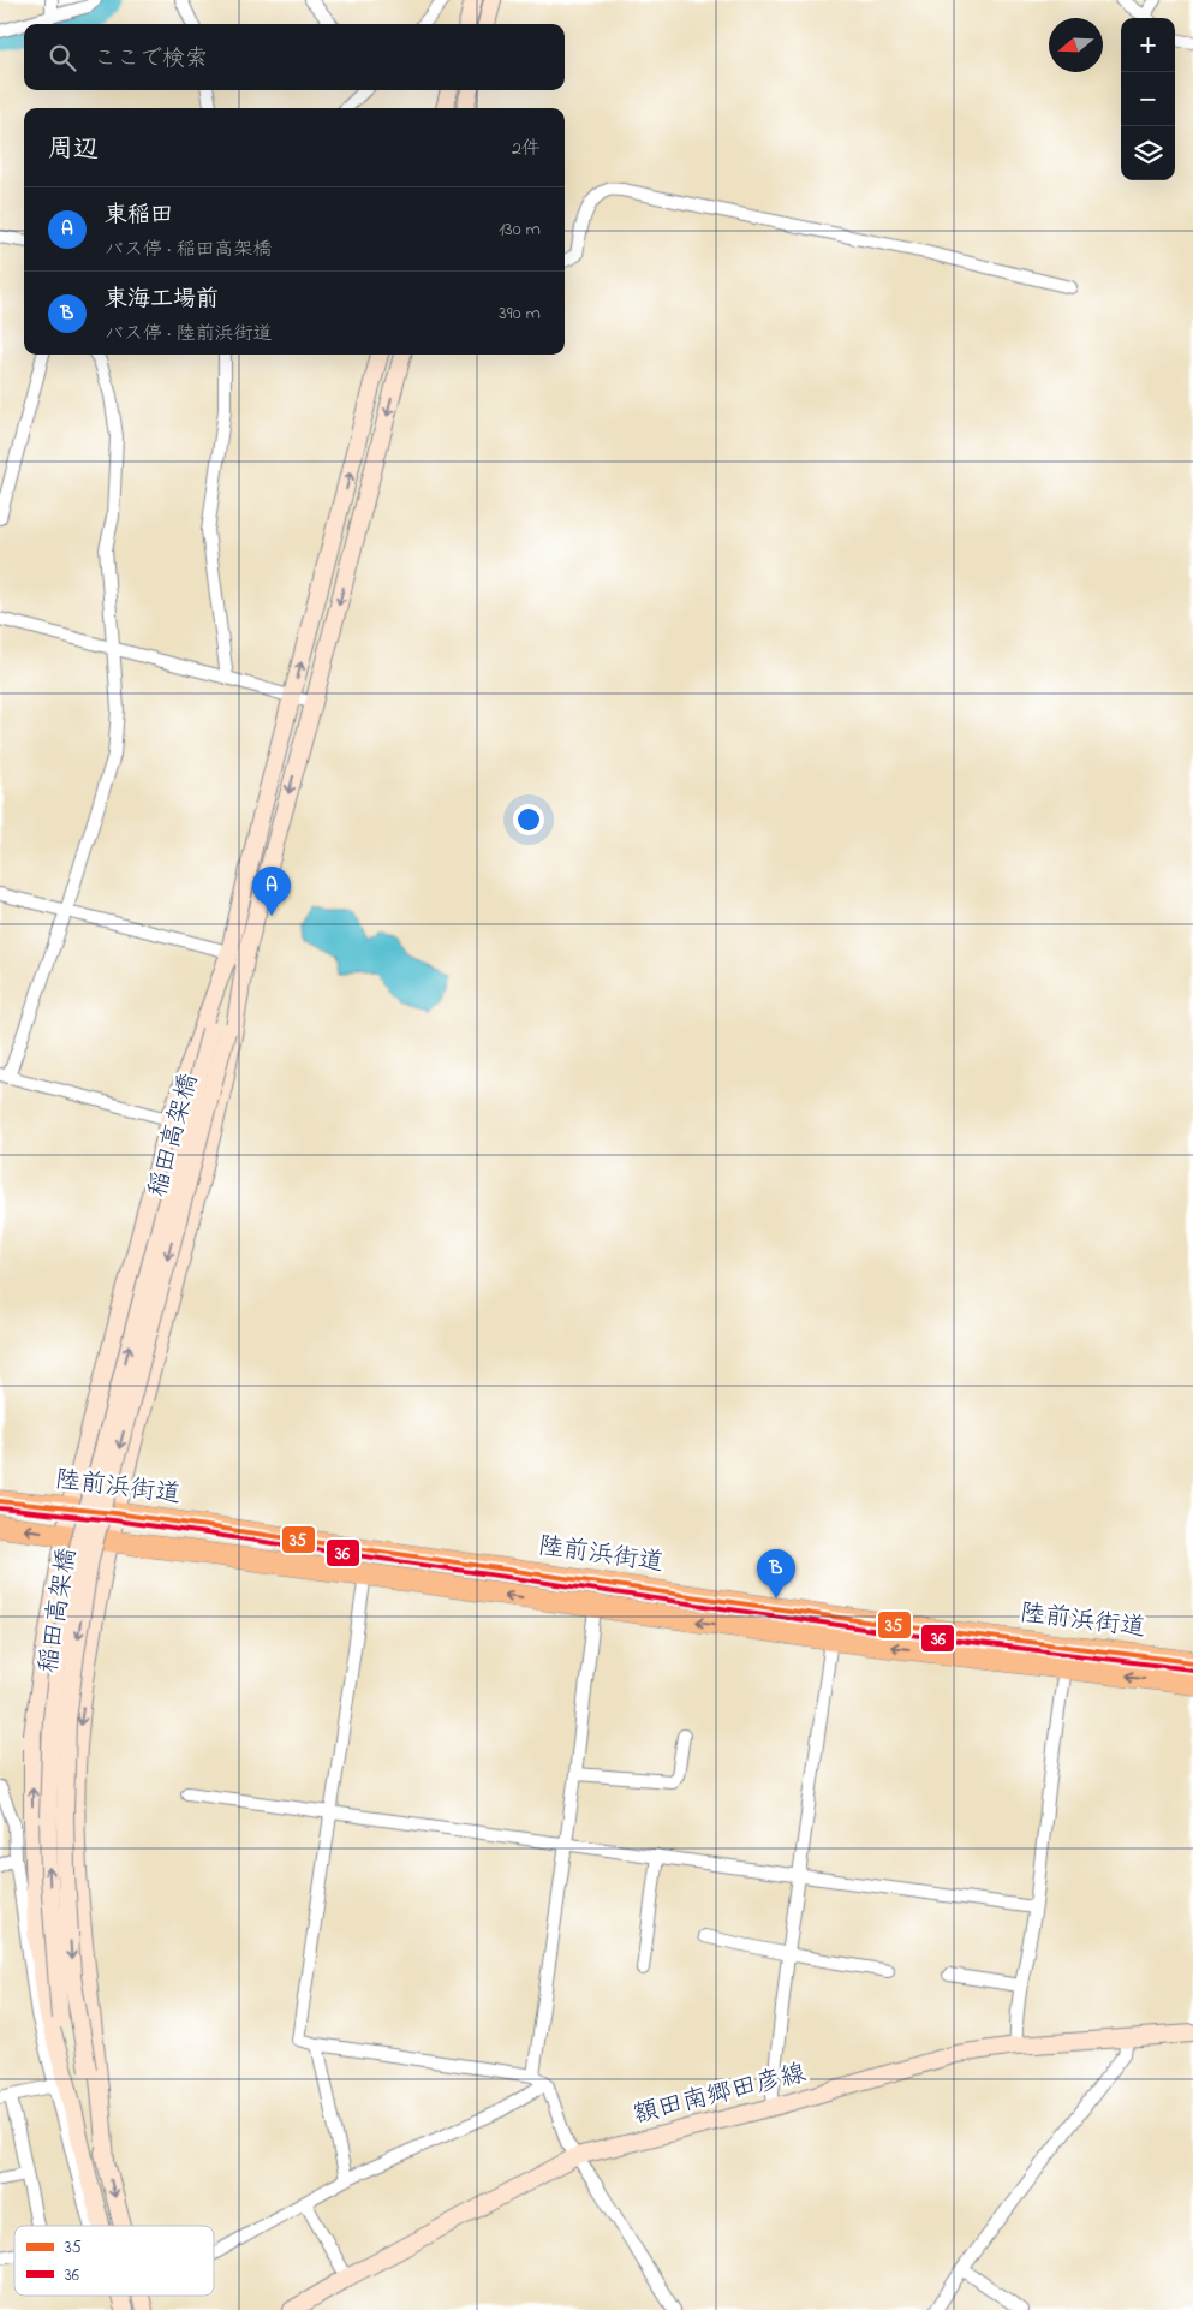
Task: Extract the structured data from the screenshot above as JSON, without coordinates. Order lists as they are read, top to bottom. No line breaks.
{"streets":{"highway":["陸前浜街道"],"street":["稲田高架橋","額田南郷田彦線"]},"lines":["transit line 35","transit line 36"],"legend":["35","36"],"north":"left","page":{"map_buttons":["+","−"],"search":"ここで検索","heading":["周辺","2件"],"list":[{"mark":"A","name":"東稲田","note":"バス停 · 稲田高架橋","value":"130 m"},{"mark":"B","name":"東海工場前","note":"バス停 · 陸前浜街道","value":"390 m"}],"pins":["A","B"]}}
